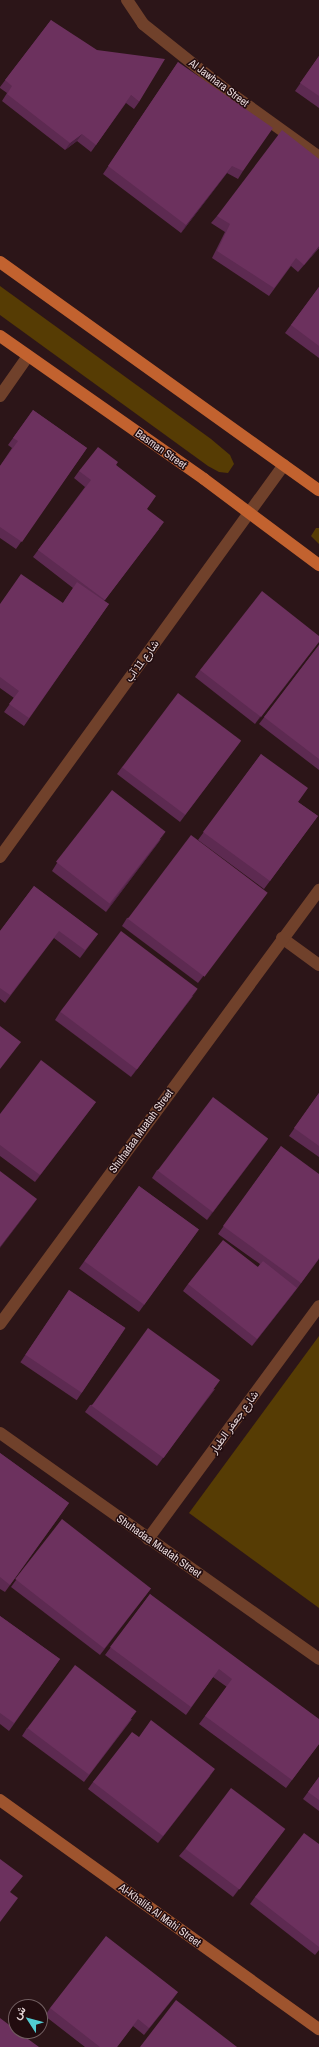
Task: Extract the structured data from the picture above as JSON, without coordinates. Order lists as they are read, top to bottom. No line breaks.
{"streets":{"main road":["Basman Street"],"street":["Al Jawhara Street","شارع 11 آب","Shuhadaa Muatah Street","شارع جعفر الطيار","Al-Khalifa Al Mahi Street"]},"crossings":[["Basman Street","شارع 11 آب"],["Shuhadaa Muatah Street","شارع جعفر الطيار"]],"north":"top left"}
